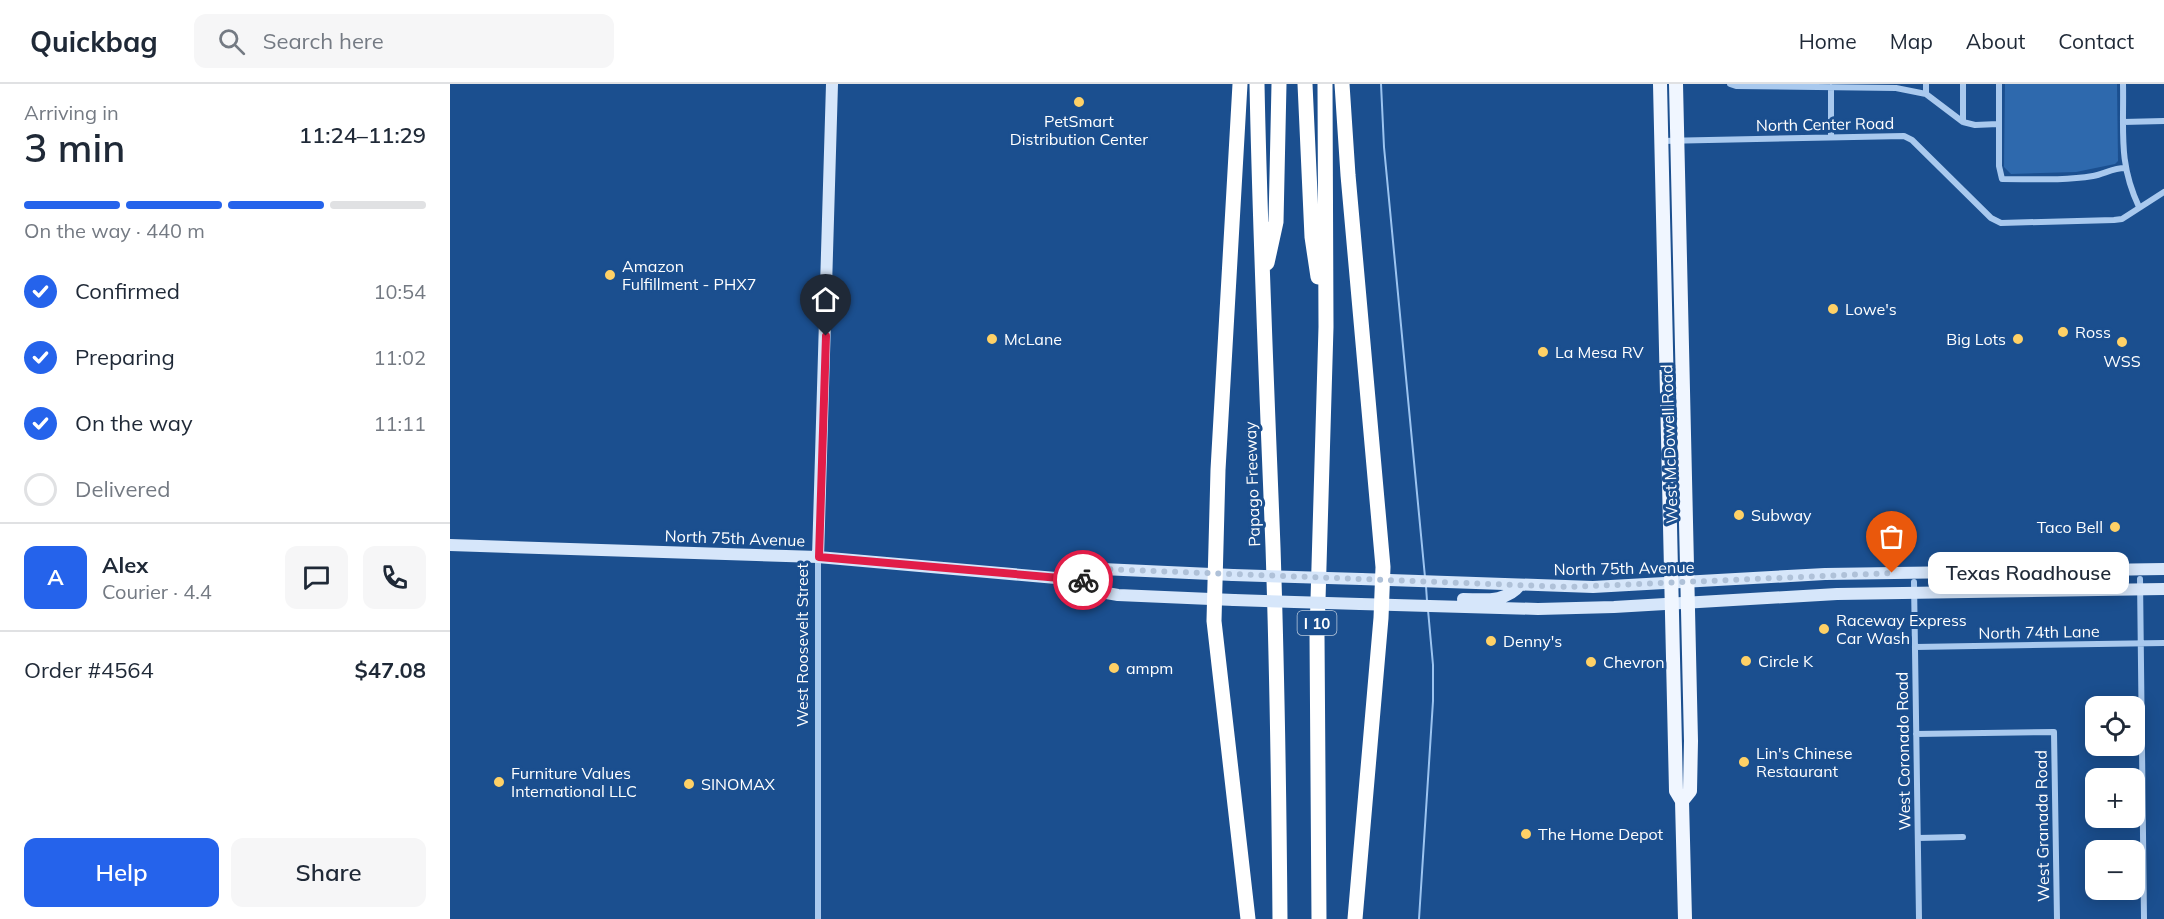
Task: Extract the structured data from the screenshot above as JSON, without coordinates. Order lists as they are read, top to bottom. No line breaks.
{"streets":{"highway":["Papago Freeway","I 10"],"main road":["West McDowell Road","North 75th Avenue","West Roosevelt Street"],"street":["North Center Road","North 74th Lane","West Coronado Road","West Granada Road"]},"crossings":[["North Center Road","West McDowell Road"],["West McDowell Road","North 75th Avenue"],["North 75th Avenue","West Roosevelt Street"],["North 75th Avenue","West Coronado Road"],["North 74th Lane","West Coronado Road"],["West Coronado Road","West Granada Road"]],"places":["PetSmart Distribution Center","Amazon Fulfillment - PHX7","Lowe's","Ross","McLane","Big Lots","WSS","La Mesa RV","Subway","Taco Bell","Texas Roadhouse","Raceway Express Car Wash","Denny's","Circle K","Chevron","ampm","Lin's Chinese Restaurant","Furniture Values International LLC","SINOMAX","The Home Depot"],"page":{"header":"Quickbag","search":"Search here","nav":["Home","Map","About","Contact"],"heading":["3 min","Arriving in","11:24–11:29"],"panel":["Alex","Courier · 4.4","Order #4564","$47.08"],"bar":"On the way · 440 m","list":[["Confirmed","10:54"],["Preparing","11:02"],["On the way","11:11"],"Delivered"],"round":"A","bubble":"Texas Roadhouse","map_buttons":["+","−"],"buttons":["Help","Share"]}}
